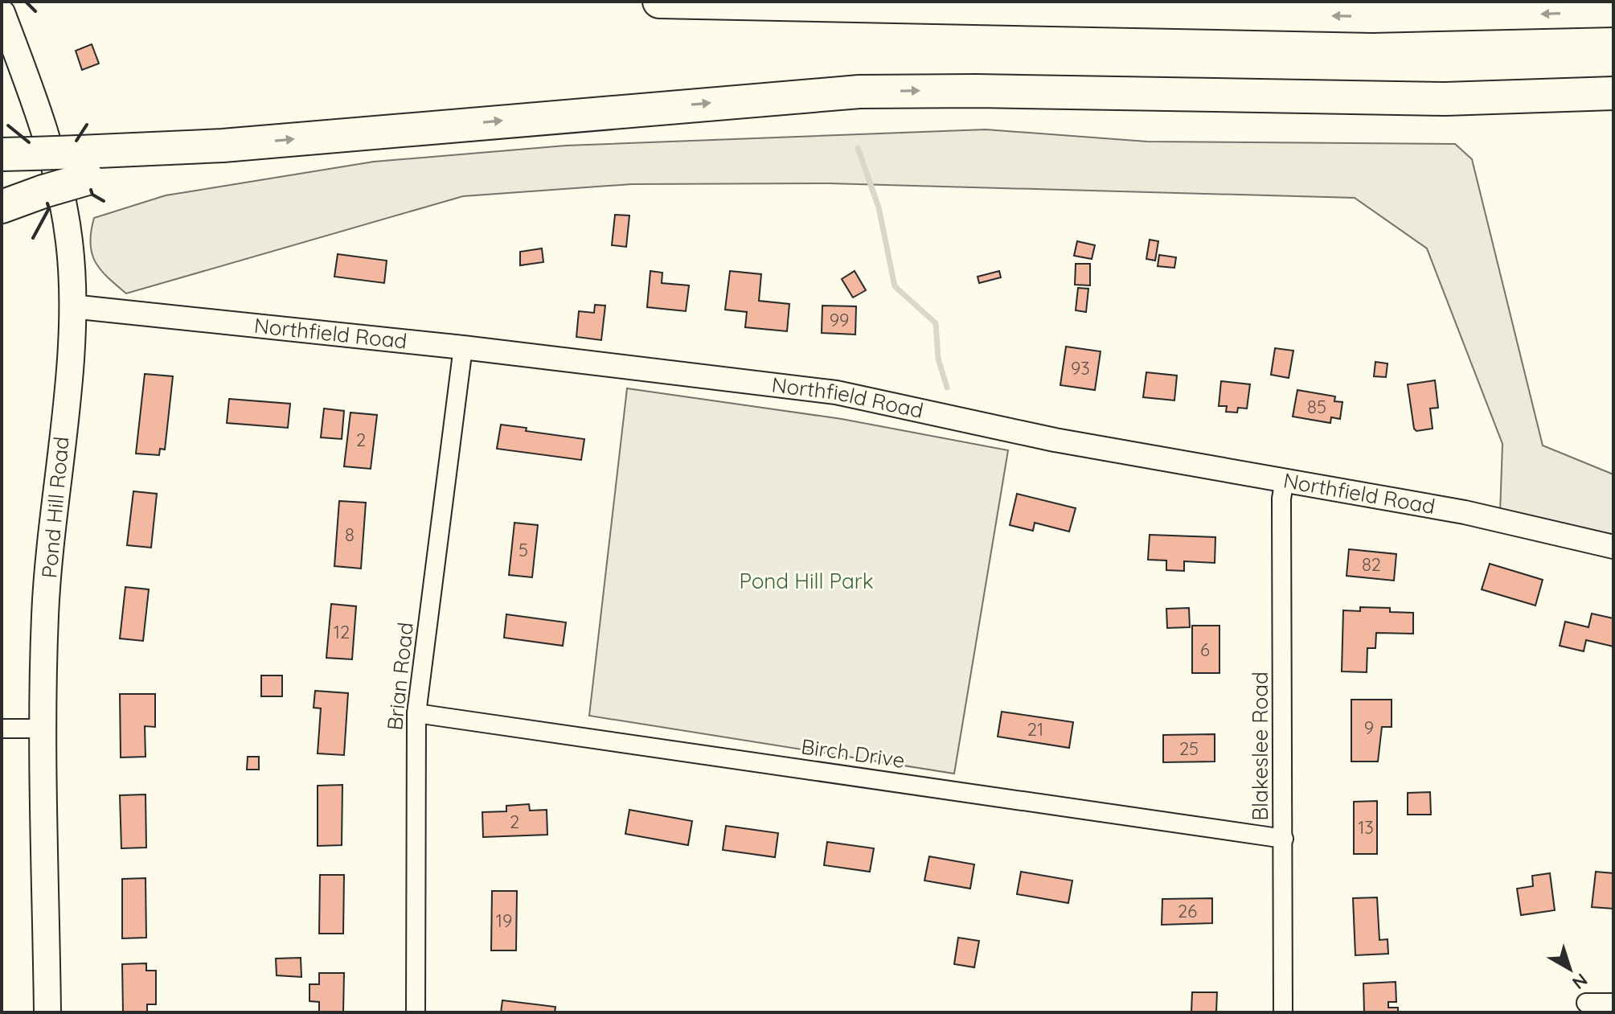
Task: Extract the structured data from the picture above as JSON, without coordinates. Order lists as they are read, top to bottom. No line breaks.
{"streets":{"main road":["Pond Hill Road"],"street":["Northfield Road","Brian Road","Blakeslee Road","Birch Drive"]},"crossings":[["Northfield Road","Pond Hill Road"],["Northfield Road","Brian Road"],["Northfield Road","Blakeslee Road"],["Brian Road","Birch Drive"],["Blakeslee Road","Birch Drive"]],"parks":["Pond Hill Park"],"house_numbers":["99","93","85","2","8","5","82","12","6","9","21","25","2","13","26","19"],"north":"bottom right"}
